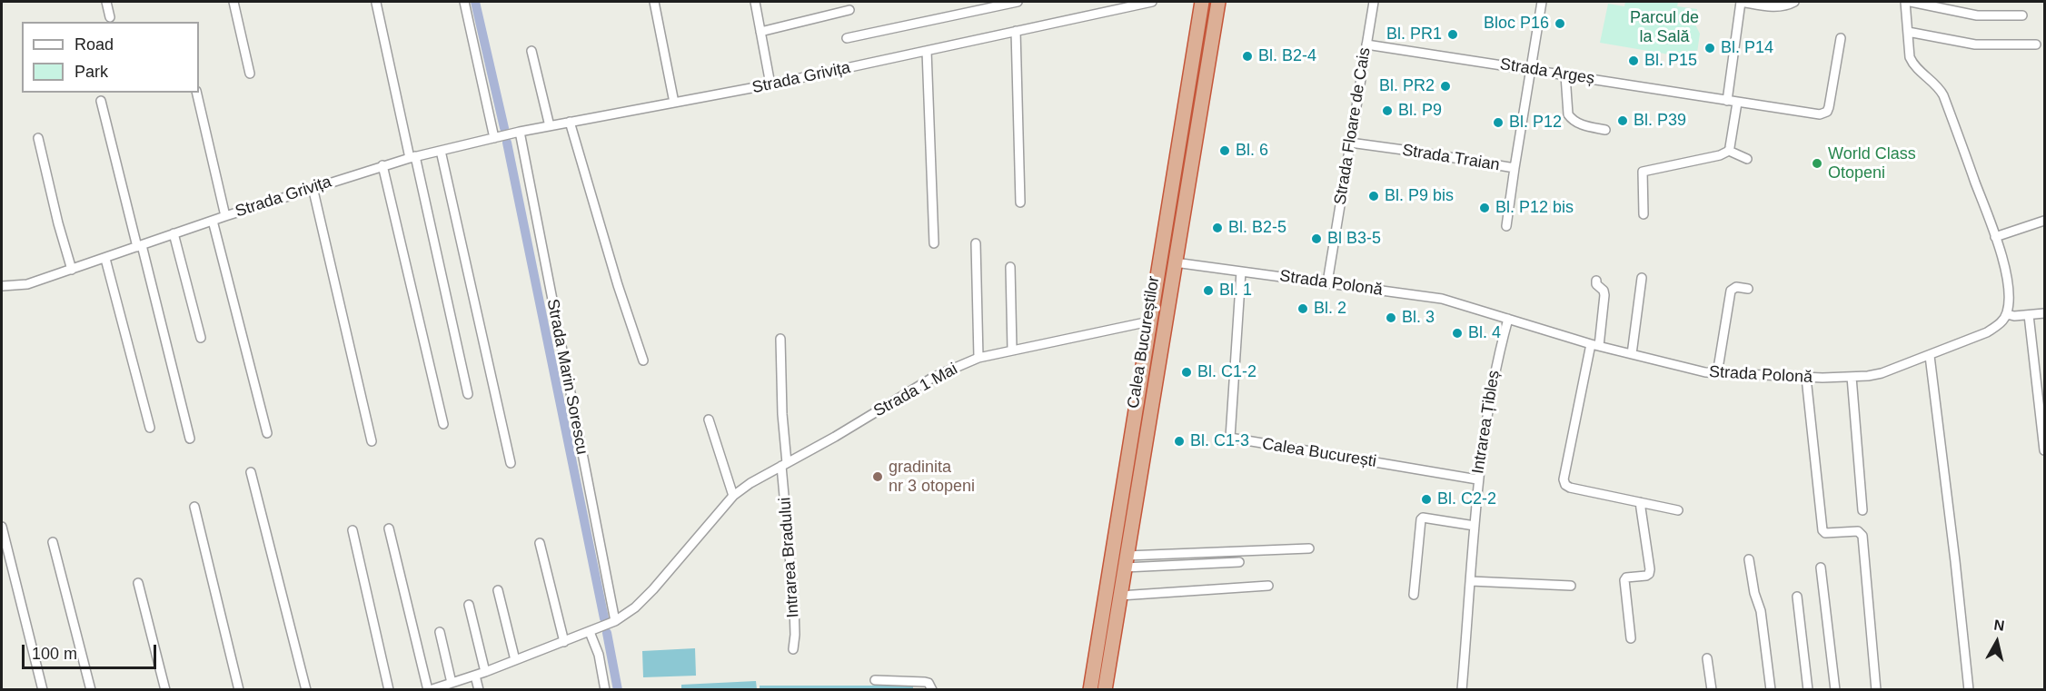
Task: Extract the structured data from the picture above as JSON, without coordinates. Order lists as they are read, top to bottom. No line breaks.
{"streets":{"highway":["Calea Bucureștilor"],"street":["Strada Argeș","Strada Grivița","Strada Floare de Cais","Strada Traian","Strada Polonă","Strada Marin Sorescu","Strada 1 Mai","Intrarea Țibleș","Calea București","Intrarea Bradului"]},"crossings":[["Strada Argeș","Strada Floare de Cais"],["Strada Argeș","Strada Traian"],["Strada Grivița","Strada Marin Sorescu"],["Strada Floare de Cais","Strada Traian"],["Strada Floare de Cais","Strada Polonă"],["Strada Polonă","Calea Bucureștilor"],["Strada Polonă","Intrarea Țibleș"],["Strada Polonă","Calea București"],["Calea Bucureștilor","Strada 1 Mai"],["Strada Marin Sorescu","Strada 1 Mai"],["Strada 1 Mai","Intrarea Bradului"],["Intrarea Țibleș","Calea București"]],"parks":["Parcul de la Sală"],"places":["Bloc P16","Bl. PR1","Bl. P14","Bl. B2-4","Bl. P15","Bl. PR2","Bl. P9","Bl. P39","Bl. P12","Bl. 6","World Class Otopeni","Bl. P9 bis","Bl. P12 bis","Bl. B2-5","Bl B3-5","Bl. 1","Bl. 2","Bl. 3","Bl. 4","Bl. C1-2","Bl. C1-3","gradinita nr 3 otopeni","Bl. C2-2"],"legend":["Road","Park"],"scale_bar":"100 m","north":"top"}
